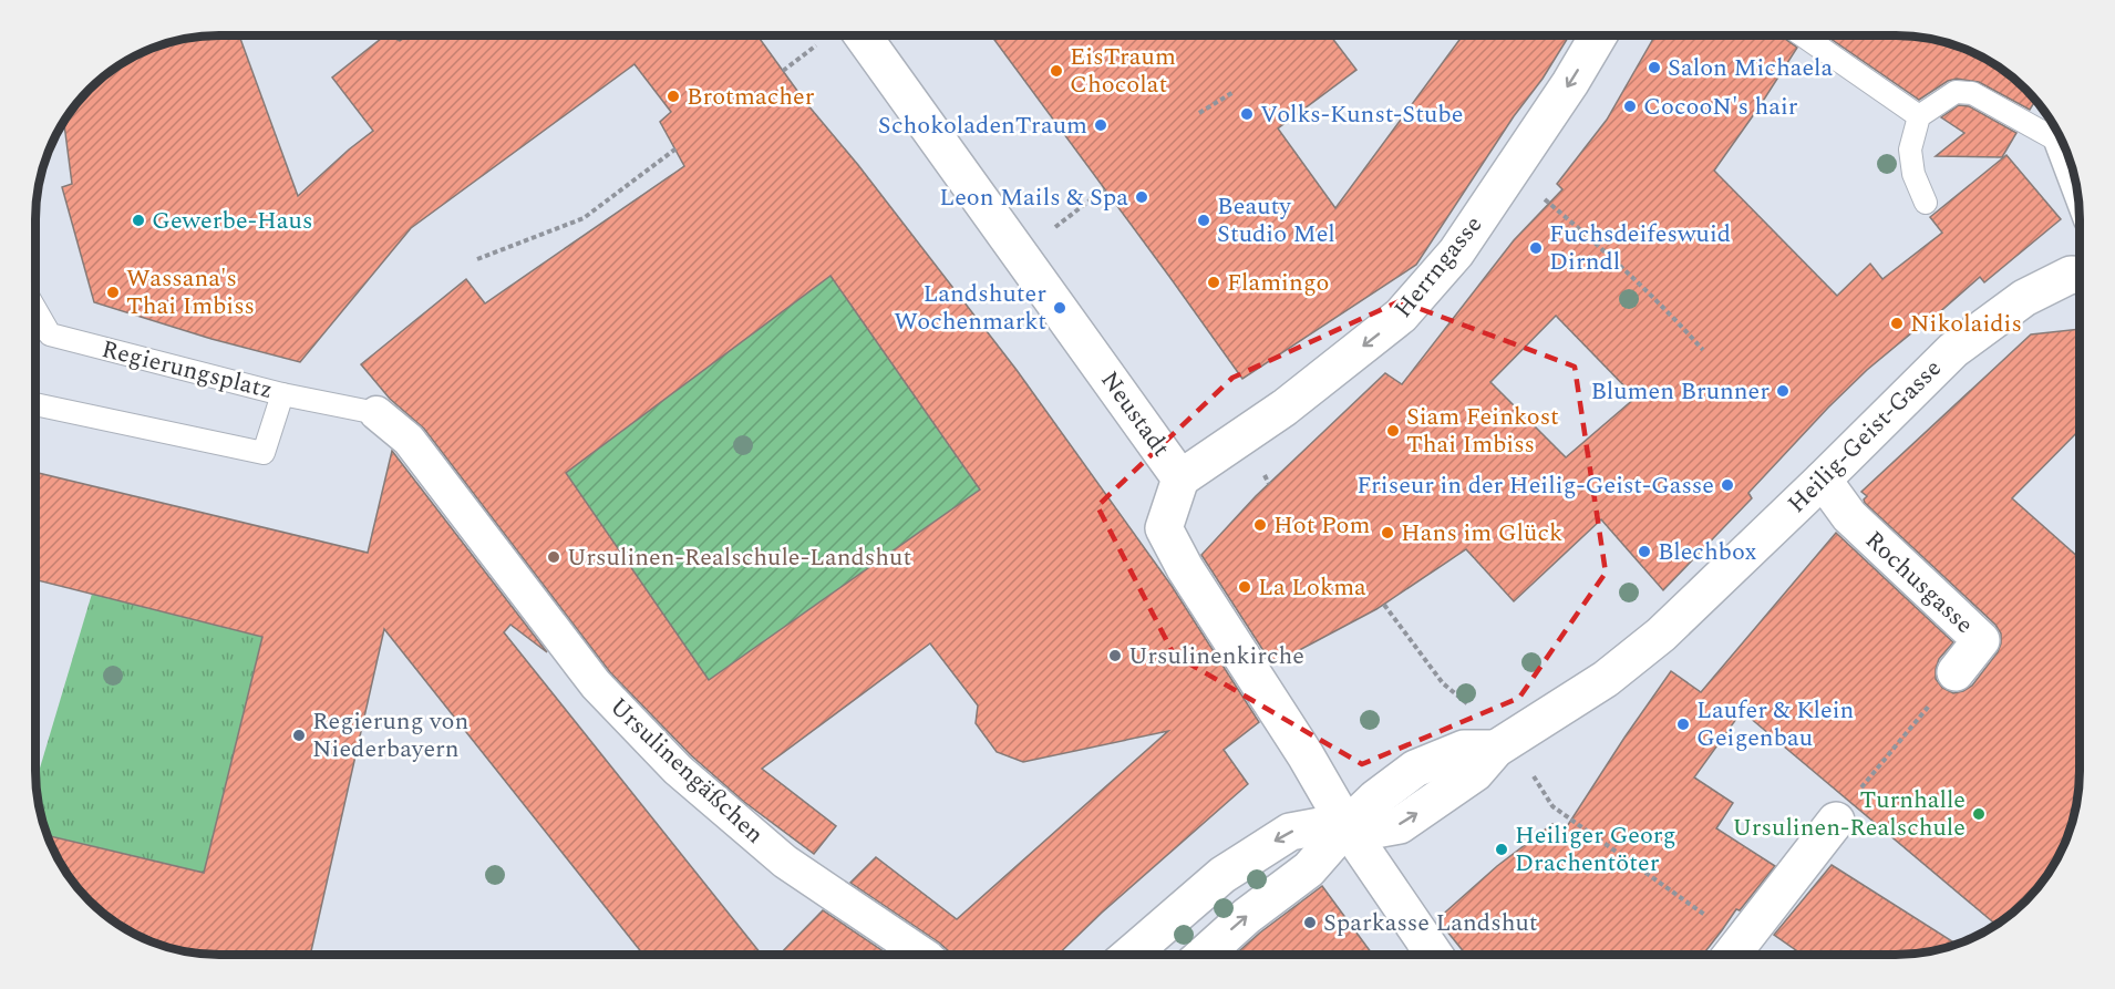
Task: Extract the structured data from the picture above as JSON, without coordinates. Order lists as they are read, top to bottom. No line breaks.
{"streets":{"street":["Herrngasse","Neustadt","Heilig-Geist-Gasse","Rochusgasse","Ursulinengäßchen"],"lane":["Regierungsplatz"]},"crossings":[["Herrngasse","Neustadt"],["Regierungsplatz","Ursulinengäßchen"],["Heilig-Geist-Gasse","Rochusgasse"]],"one_way":["Herrngasse"],"places":["Salon Michaela","EisTraum Chocolat","Brotmacher","CocooN's hair","Volks-Kunst-Stube","SchokoladenTraum","Leon Mails & Spa","Gewerbe-Haus","Beauty Studio Mel","Fuchsdeifeswuid Dirndl","Flamingo","Wassana's Thai Imbiss","Landshuter Wochenmarkt","Nikolaidis","Blumen Brunner","Siam Feinkost Thai Imbiss","Friseur in der Heilig-Geist-Gasse","Hot Pom","Hans im Glück","Blechbox","Ursulinen-Realschule-Landshut","La Lokma","Ursulinenkirche","Laufer & Klein Geigenbau","Regierung von Niederbayern","Turnhalle Ursulinen-Realschule","Heiliger Georg Drachentöter","Sparkasse Landshut"]}
